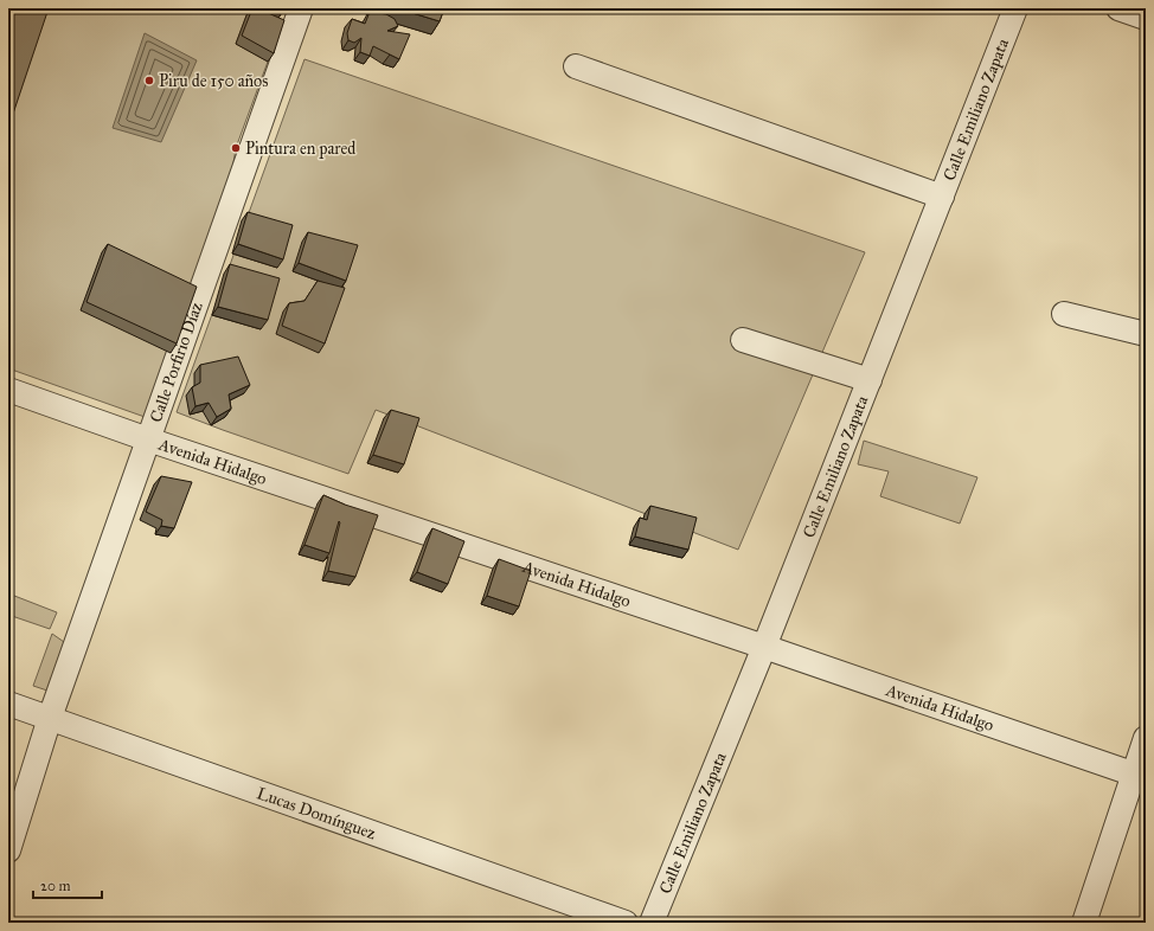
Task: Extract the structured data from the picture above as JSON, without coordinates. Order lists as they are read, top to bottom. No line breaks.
{"streets":{"street":["Calle Emiliano Zapata","Calle Porfirio Díaz","Avenida Hidalgo","Lucas Domínguez"]},"crossings":[["Calle Emiliano Zapata","Avenida Hidalgo"],["Calle Porfirio Díaz","Avenida Hidalgo"],["Calle Porfirio Díaz","Lucas Domínguez"]],"places":["Piru de 150 años","Pintura en pared"],"scale_bar":"20 m"}
